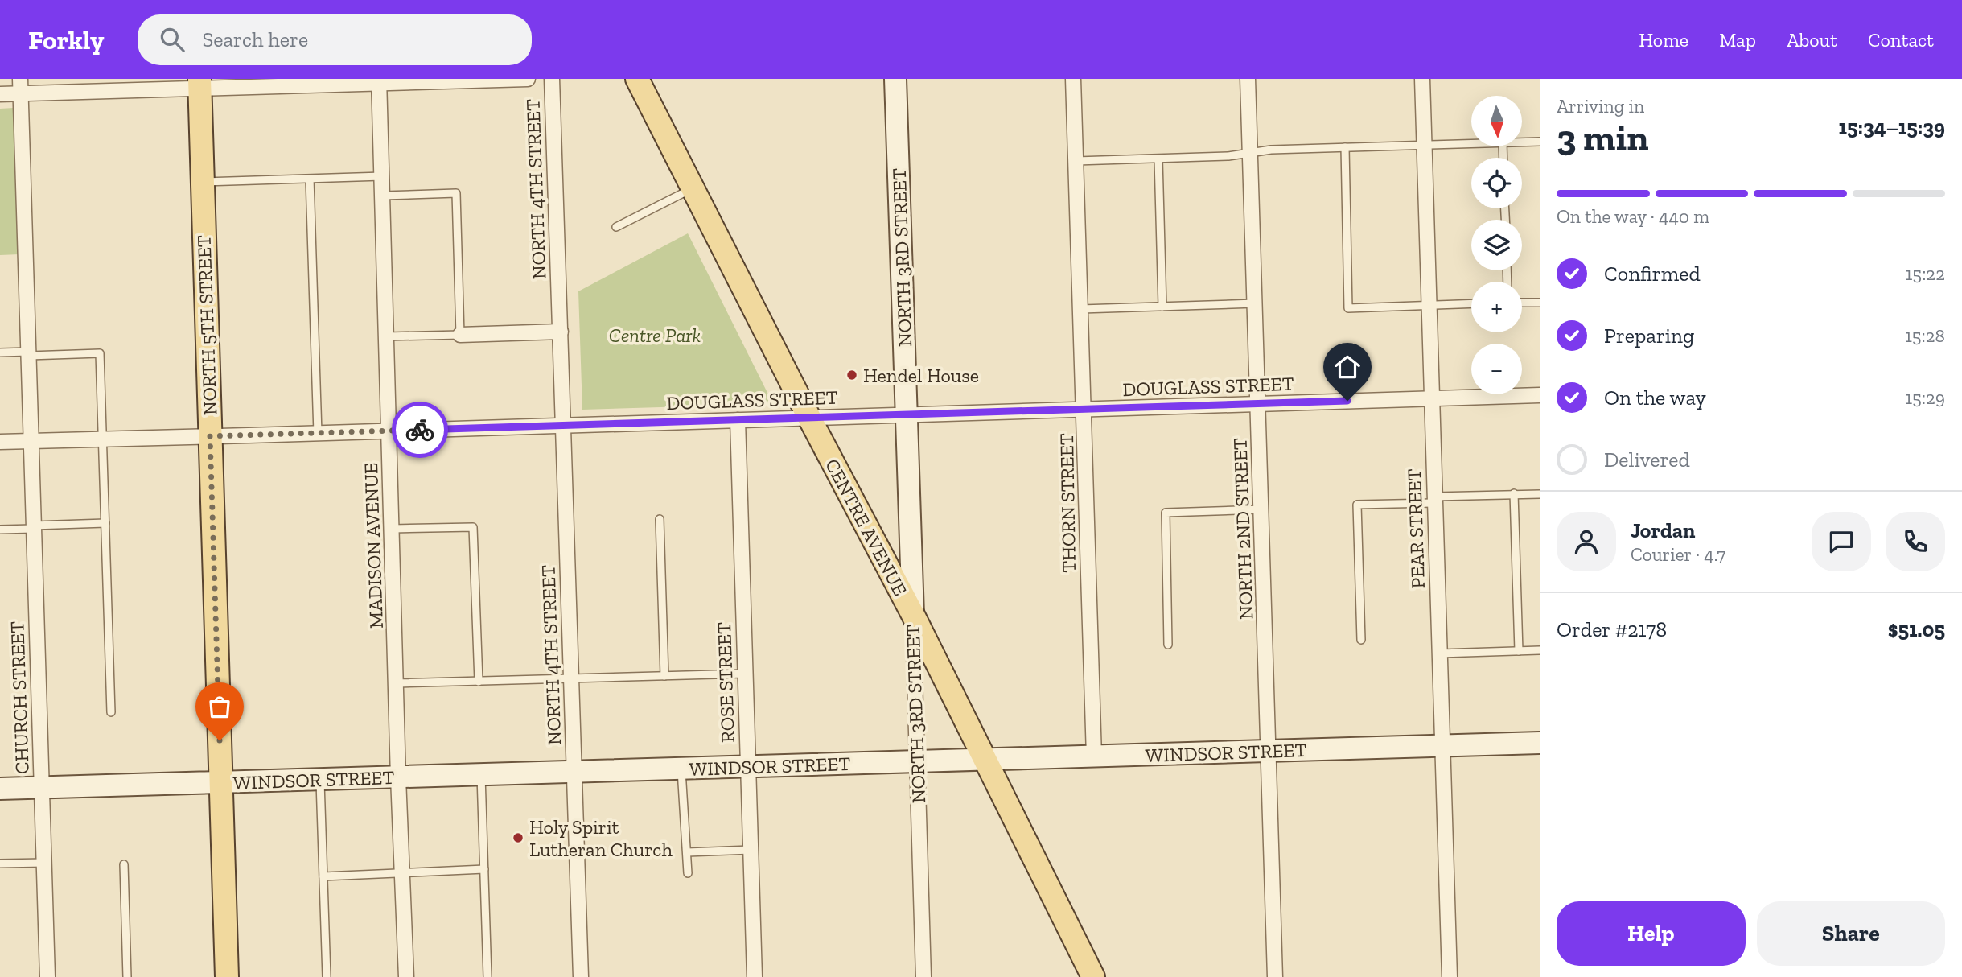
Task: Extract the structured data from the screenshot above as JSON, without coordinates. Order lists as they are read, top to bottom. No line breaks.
{"streets":{"main road":["NORTH 3RD STREET","NORTH 5TH STREET","CENTRE AVENUE","WINDSOR STREET"],"street":["NORTH 4TH STREET","DOUGLASS STREET","THORN STREET","NORTH 2ND STREET","PEAR STREET","MADISON AVENUE","ROSE STREET","CHURCH STREET"]},"crossings":[["NORTH 4TH STREET","DOUGLASS STREET"],["NORTH 4TH STREET","WINDSOR STREET"],["NORTH 3RD STREET","DOUGLASS STREET"],["NORTH 3RD STREET","CENTRE AVENUE"],["NORTH 3RD STREET","WINDSOR STREET"],["NORTH 5TH STREET","DOUGLASS STREET"],["NORTH 5TH STREET","WINDSOR STREET"],["DOUGLASS STREET","THORN STREET"],["DOUGLASS STREET","CENTRE AVENUE"],["DOUGLASS STREET","NORTH 2ND STREET"],["DOUGLASS STREET","PEAR STREET"],["DOUGLASS STREET","MADISON AVENUE"],["DOUGLASS STREET","ROSE STREET"],["DOUGLASS STREET","CHURCH STREET"],["THORN STREET","WINDSOR STREET"],["CENTRE AVENUE","WINDSOR STREET"],["NORTH 2ND STREET","WINDSOR STREET"],["PEAR STREET","WINDSOR STREET"],["MADISON AVENUE","WINDSOR STREET"],["ROSE STREET","WINDSOR STREET"],["CHURCH STREET","WINDSOR STREET"]],"parks":["Centre Park"],"places":["Hendel House","Holy Spirit Lutheran Church"],"north":"bottom","page":{"header":"Forkly","search":"Search here","nav":["Home","Map","About","Contact"],"heading":["3 min","Arriving in","15:34–15:39"],"panel":["Jordan","Courier · 4.7","Order #2178","$51.05"],"map_buttons":["+","−"],"bar":"On the way · 440 m","list":[["Confirmed","15:22"],["Preparing","15:28"],["On the way","15:29"],"Delivered"],"buttons":["Help","Share"]}}
